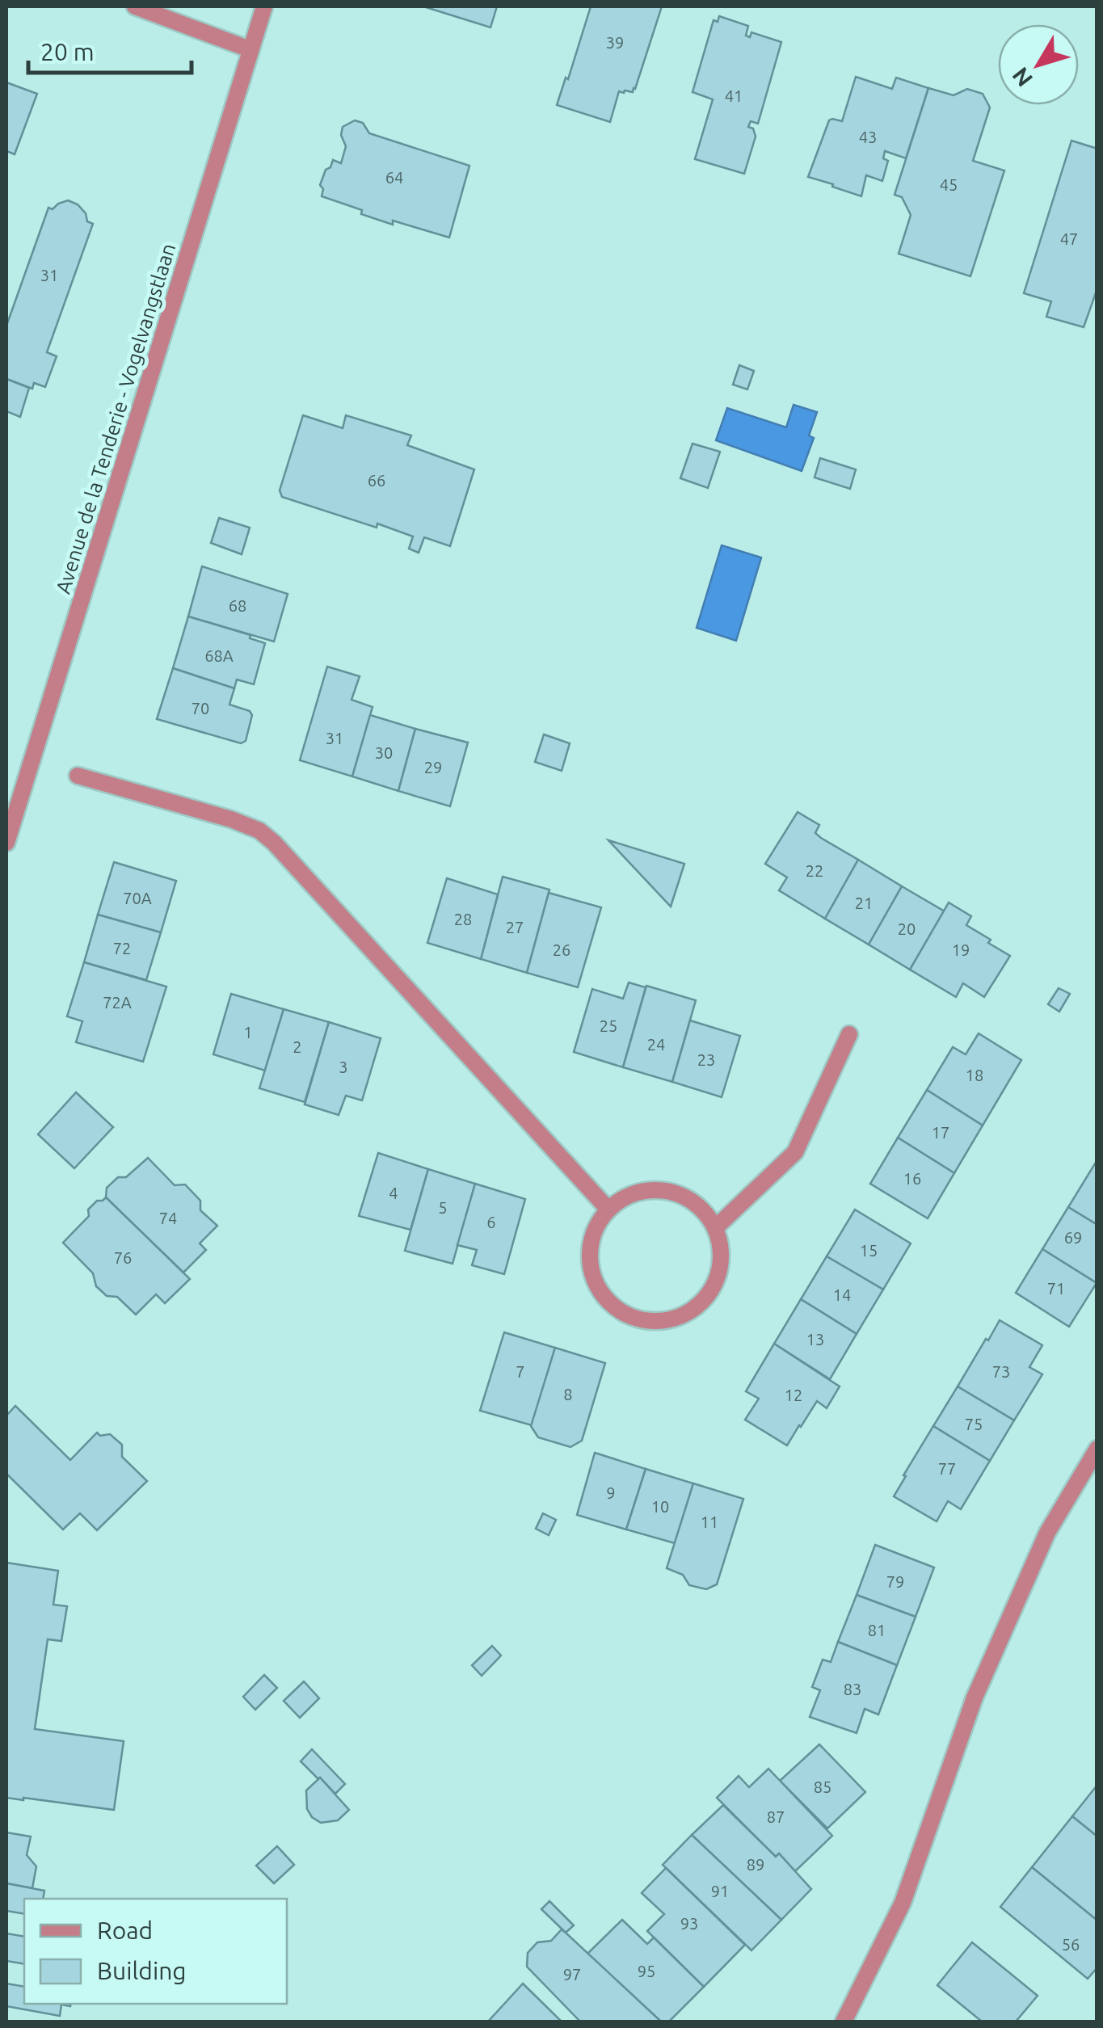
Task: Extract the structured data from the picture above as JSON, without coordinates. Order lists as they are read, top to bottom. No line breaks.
{"streets":{"street":["Avenue de la Tenderie - Vogelvangstlaan"]},"house_numbers":["39","41","43","64","45","47","31","66","68","68A","70","31","30","29","22","70A","21","28","27","20","72","26","19","72A","25","1","24","2","23","3","18","17","16","4","5","74","6","69","15","76","71","14","13","7","73","8","12","75","77","9","10","11","79","81","83","85","87","89","91","93","56","95","97"],"legend":["Road","Building"],"scale_bar":"20 m","north":"bottom left"}
